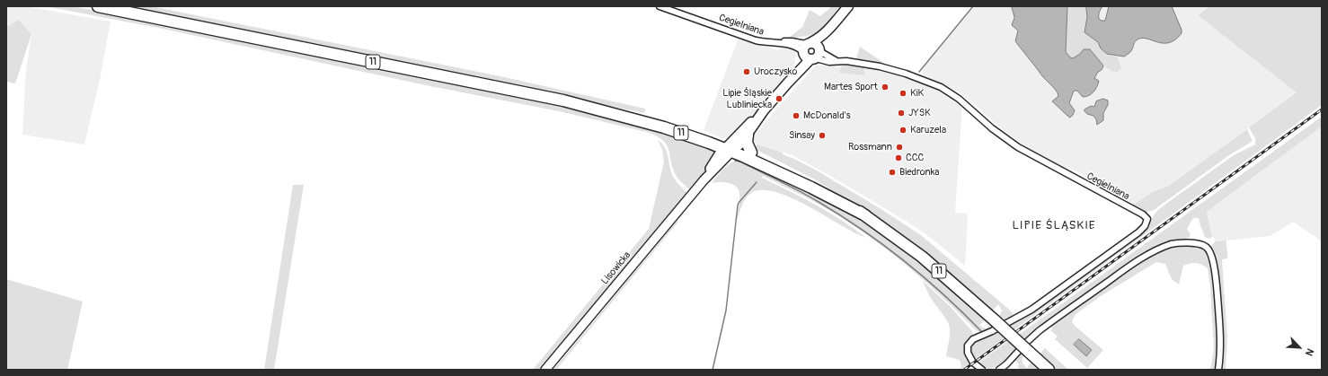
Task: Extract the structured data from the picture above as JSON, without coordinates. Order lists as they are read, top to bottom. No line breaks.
{"streets":{"highway":["11"],"main road":["Lisowicka"],"street":["Cegielniana"]},"crossings":[["Cegielniana","Lisowicka"],["11","Lisowicka"]],"districts":["LIPIE ŚLĄSKIE"],"places":["Uroczysko","Martes Sport","KiK","Lipie Śląskie Lubliniecka","JYSK","McDonald's","Karuzela","Sinsay","Rossmann","CCC","Biedronka"],"north":"bottom right"}
